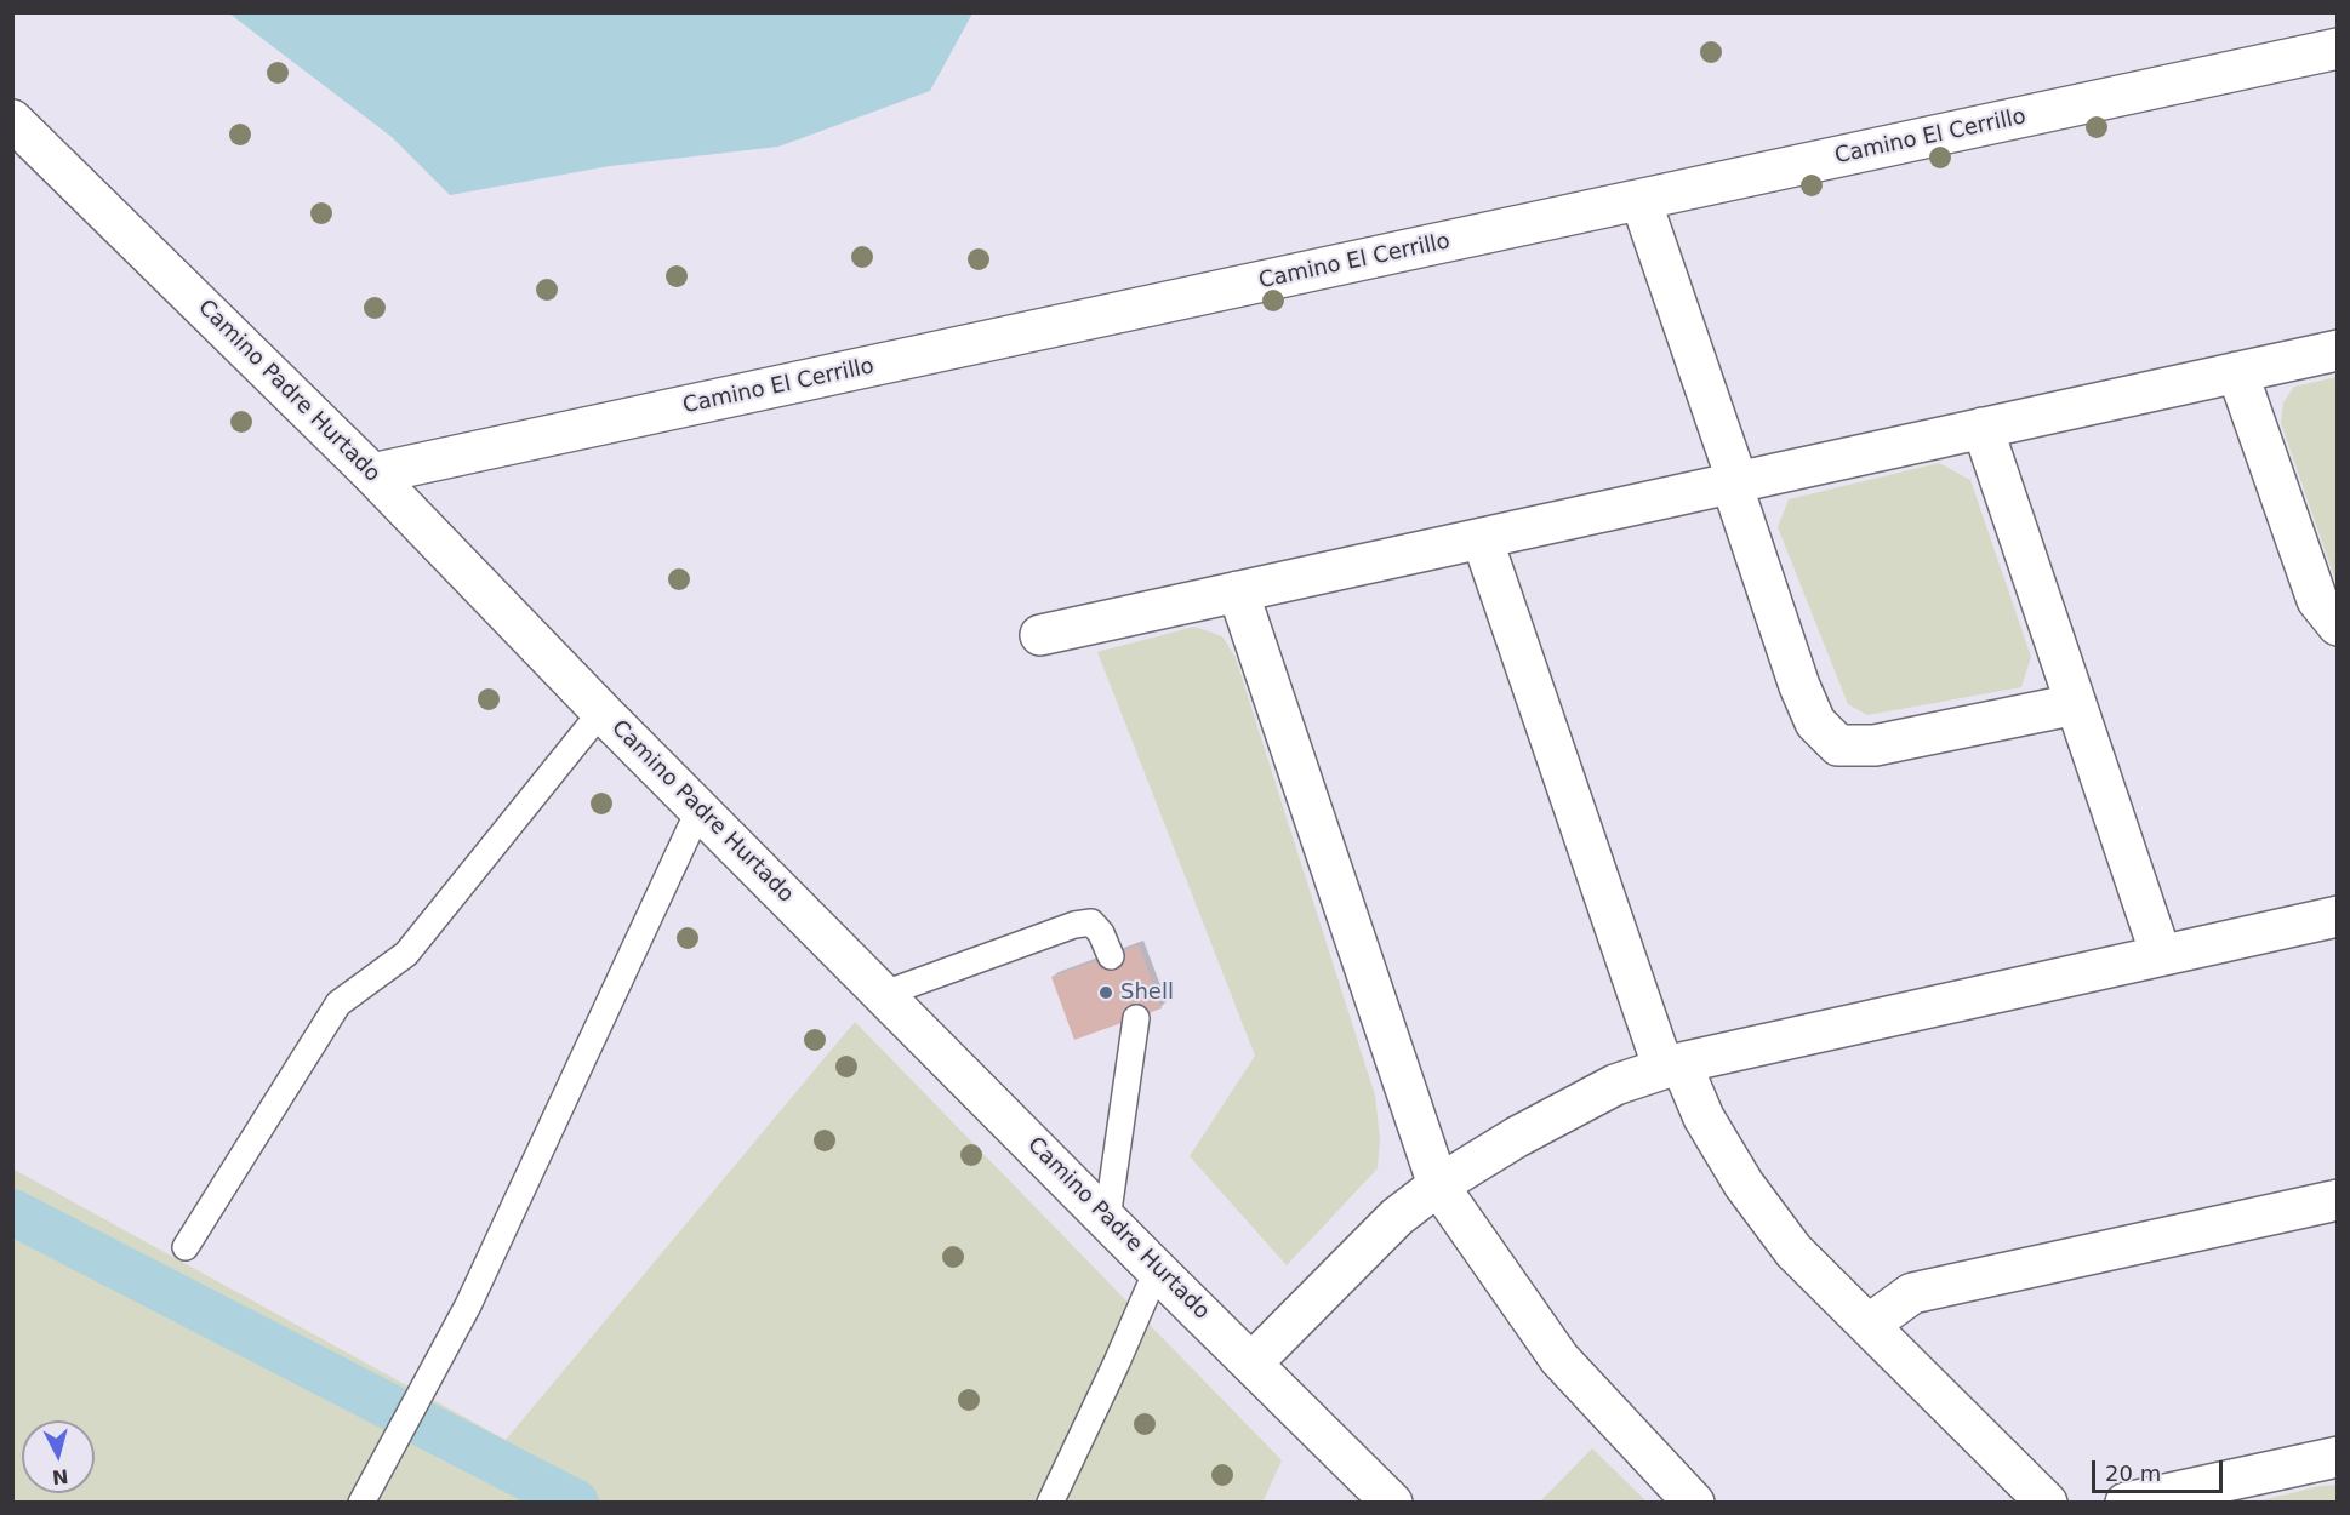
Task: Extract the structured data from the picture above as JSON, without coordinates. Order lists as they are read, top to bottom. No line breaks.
{"streets":{"street":["Camino El Cerrillo","Camino Padre Hurtado"]},"crossings":[["Camino El Cerrillo","Camino Padre Hurtado"]],"places":["Shell"],"scale_bar":"20 m","north":"bottom"}
